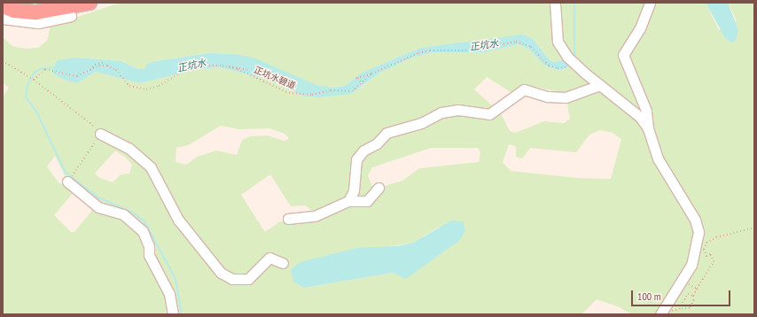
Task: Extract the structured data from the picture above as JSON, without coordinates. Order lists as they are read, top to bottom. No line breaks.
{"streets":{"path":["正坑水碧道"]},"water":["正坑水"],"scale_bar":"100 m"}
